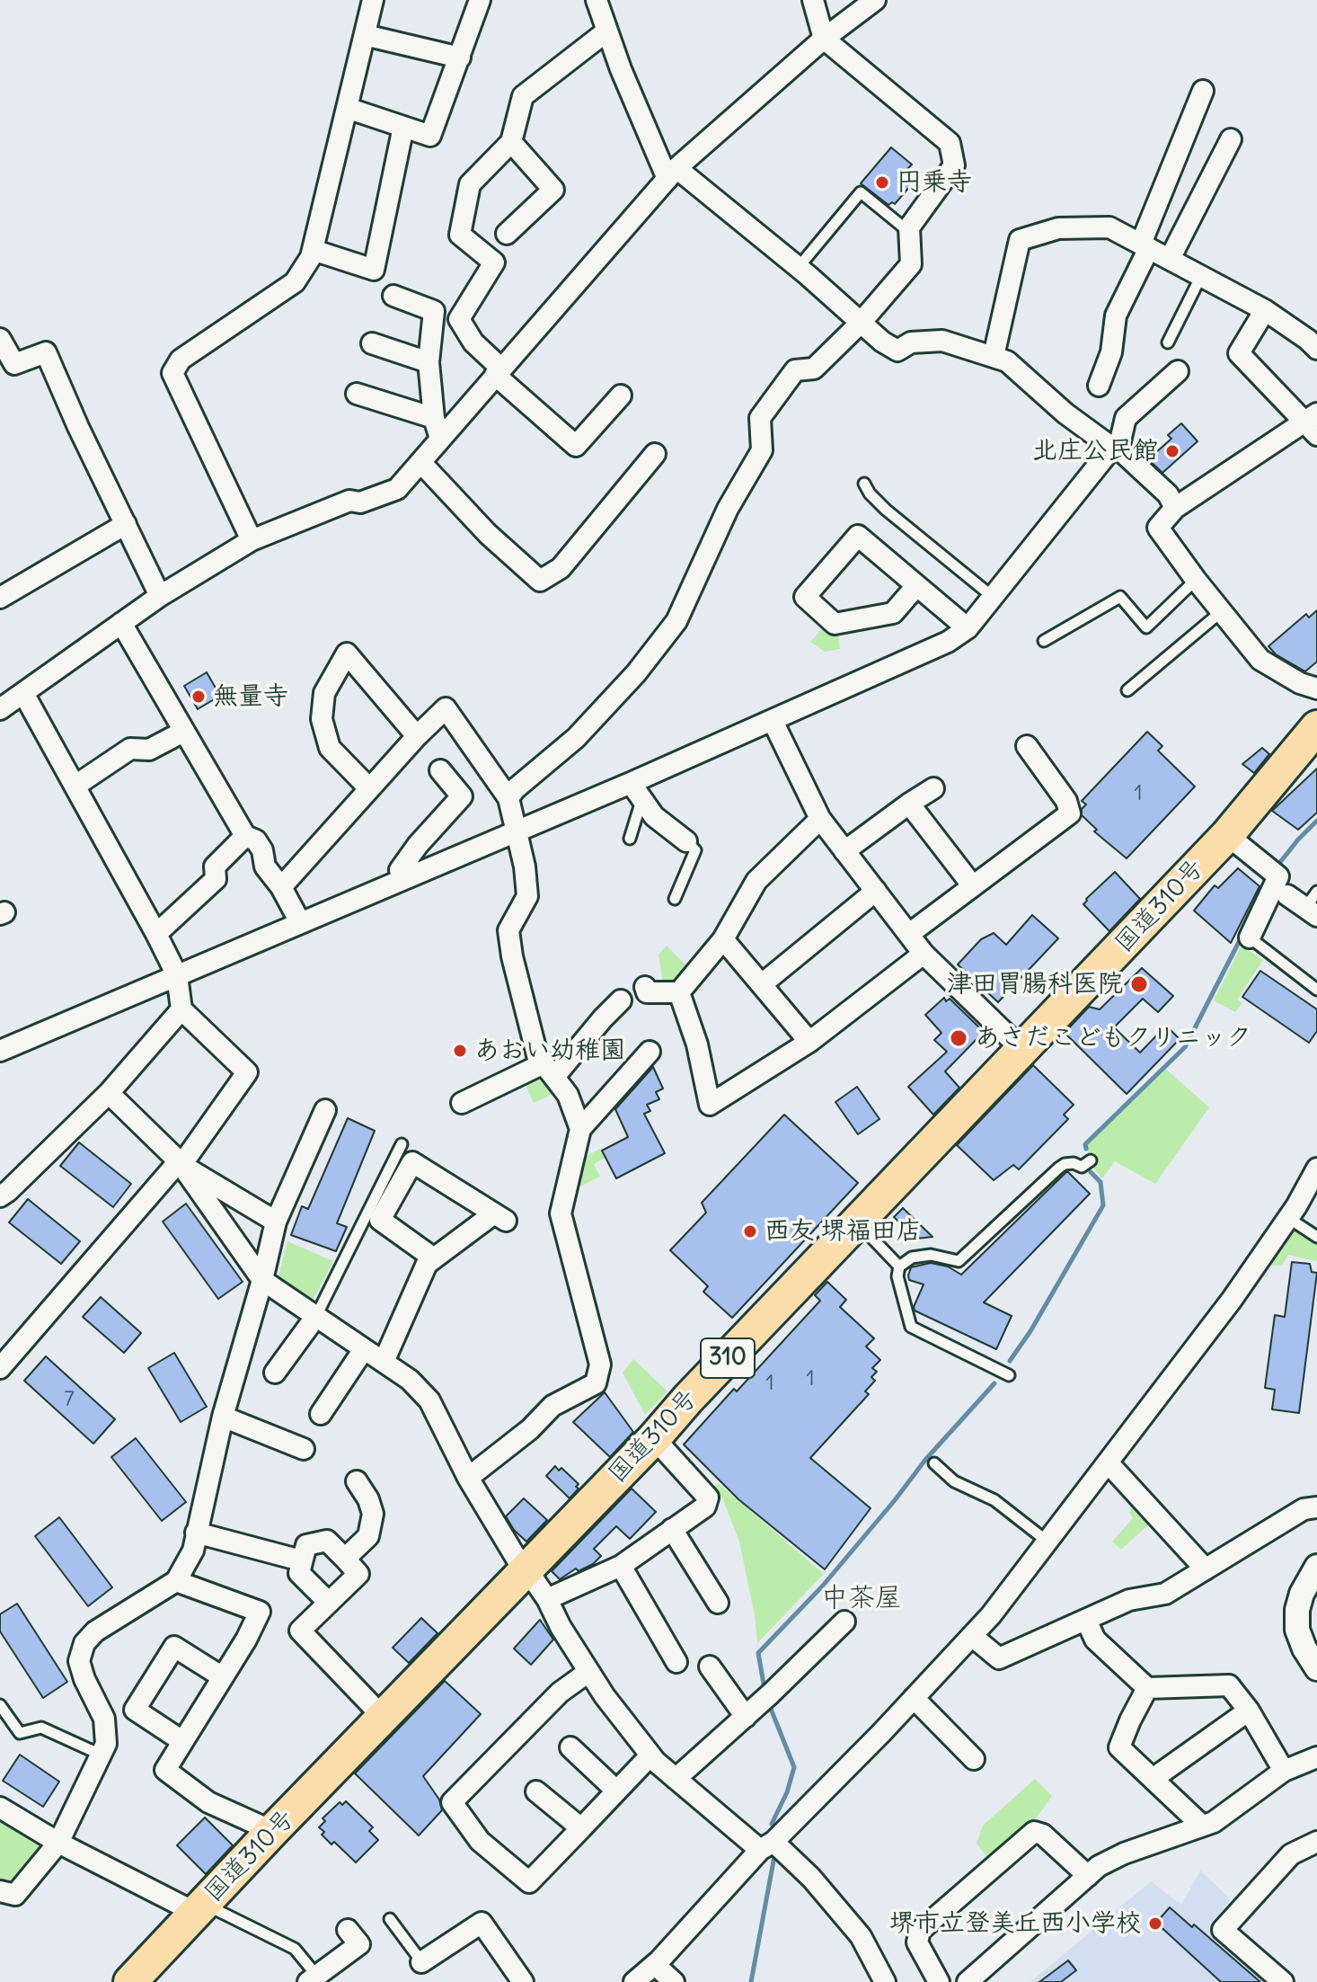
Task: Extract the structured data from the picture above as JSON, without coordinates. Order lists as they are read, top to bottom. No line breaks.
{"streets":{"highway":["国道310号","310"]},"districts":["中茶屋"],"places":["円乗寺","北庄公民館","無量寺","津田胃腸科医院","あさだこどもクリニック","あおい幼稚園","西友 堺福田店","堺市立登美丘西小学校"],"house_numbers":["1","1","1","7"]}
